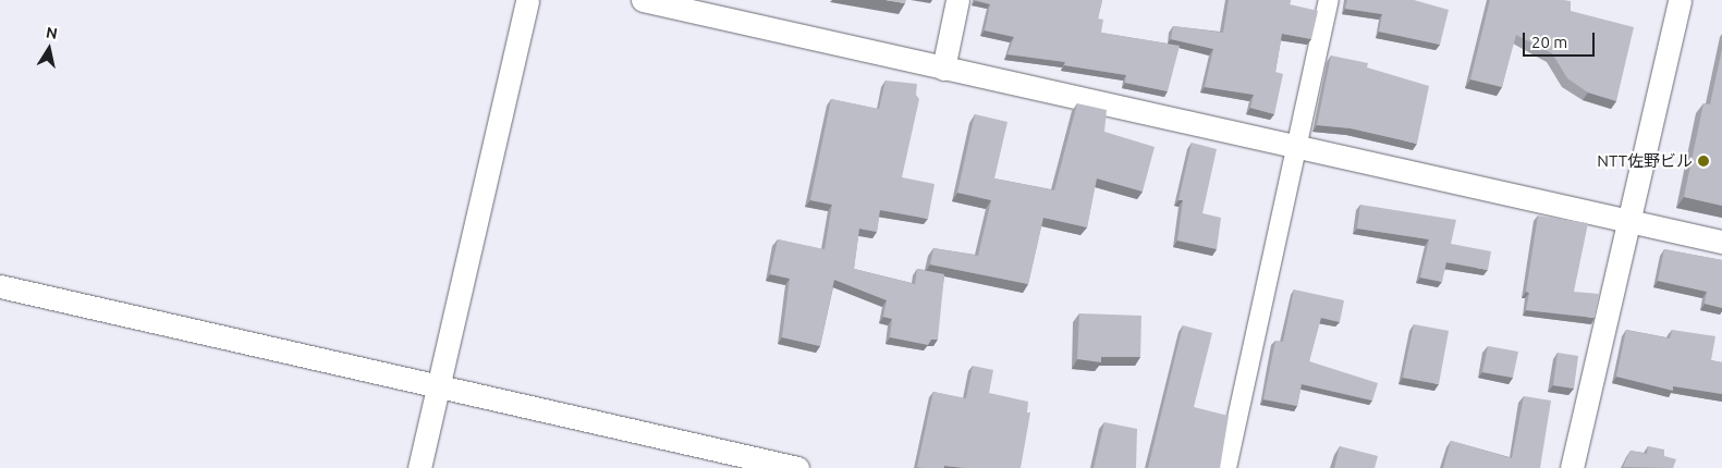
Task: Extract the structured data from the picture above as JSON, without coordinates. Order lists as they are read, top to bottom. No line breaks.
{"places":["NTT佐野ビル"],"scale_bar":"20 m","north":"top"}
